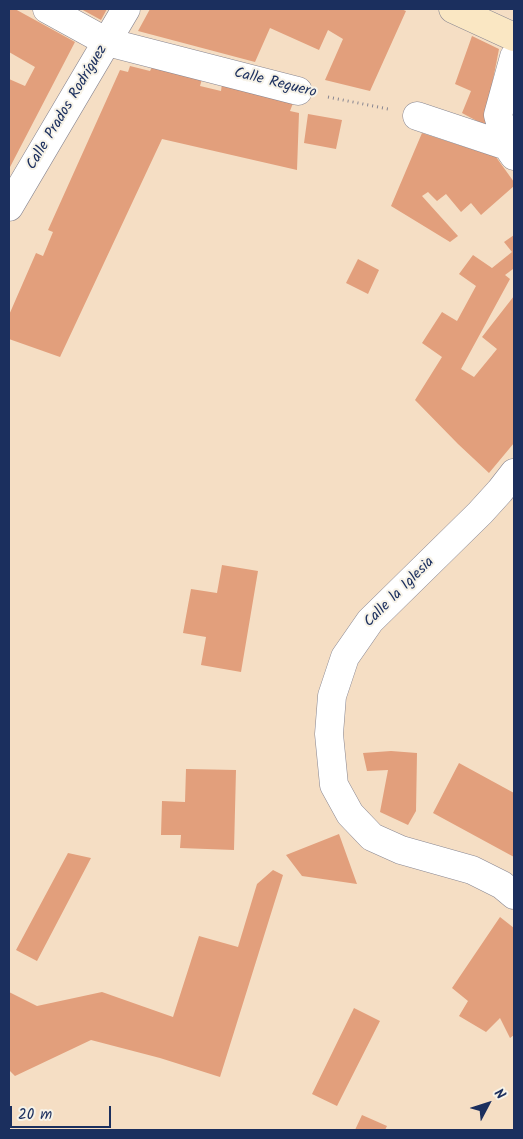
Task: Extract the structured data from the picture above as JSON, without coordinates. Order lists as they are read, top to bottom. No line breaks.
{"streets":{"street":["Calle Reguero","Calle Prados Rodríguez","Calle la Iglesia"]},"crossings":[["Calle Reguero","Calle Prados Rodríguez"]],"scale_bar":"20 m","north":"top right"}
